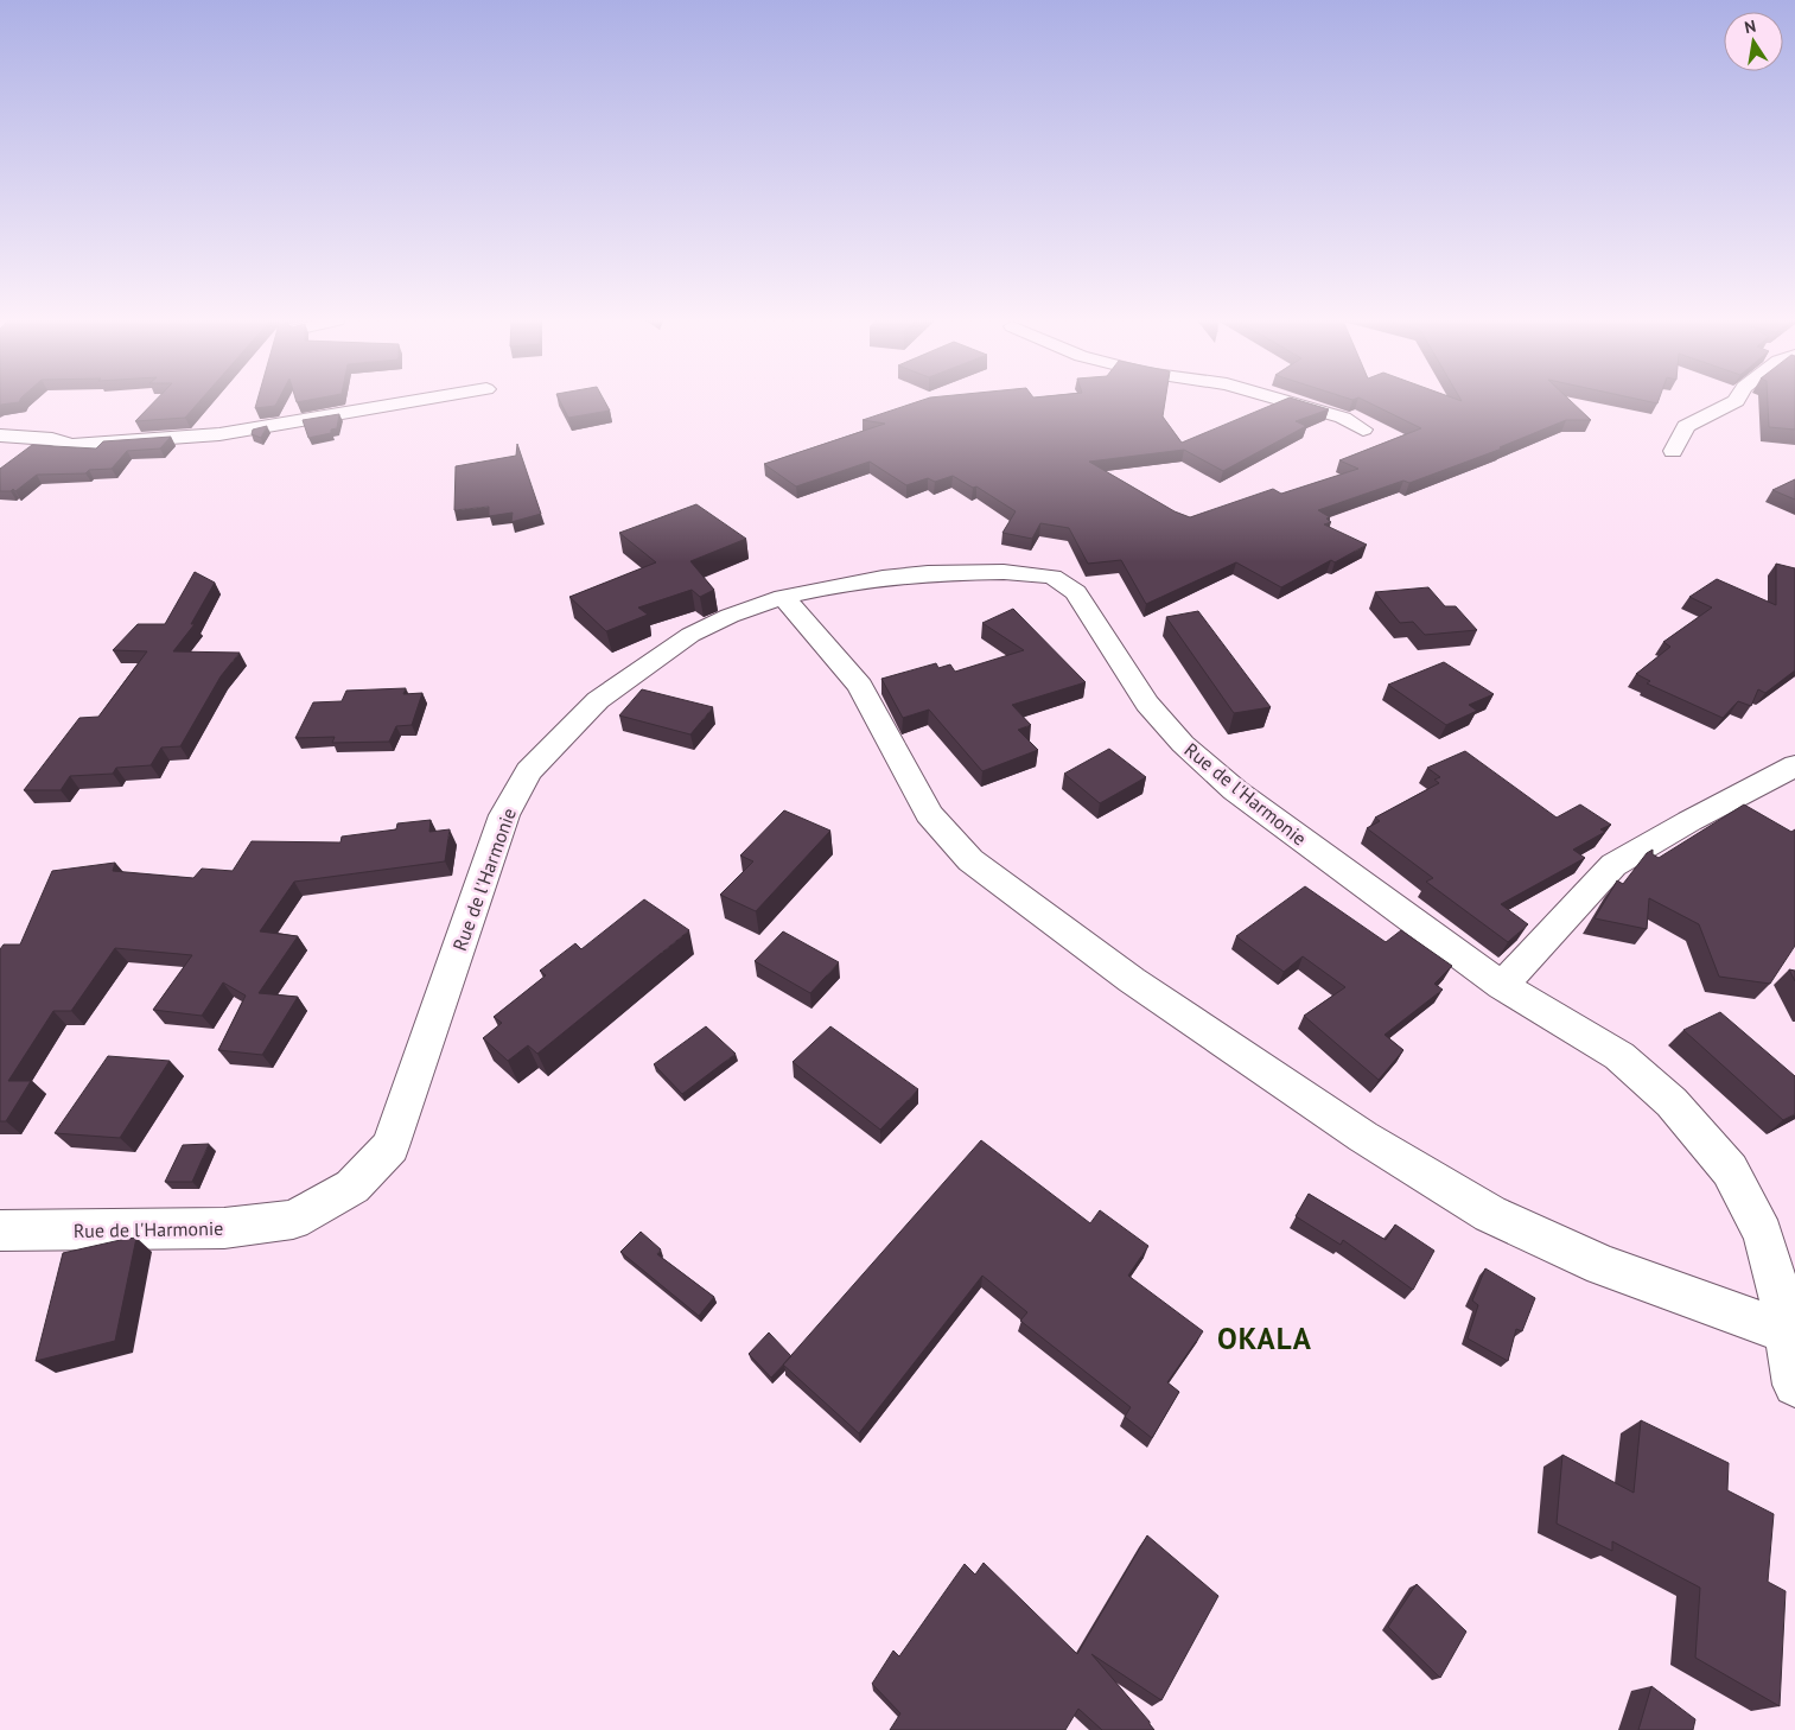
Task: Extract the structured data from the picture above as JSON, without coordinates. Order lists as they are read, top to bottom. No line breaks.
{"streets":{"street":["Rue de l'Harmonie"]},"districts":["OKALA"],"north":"top"}
